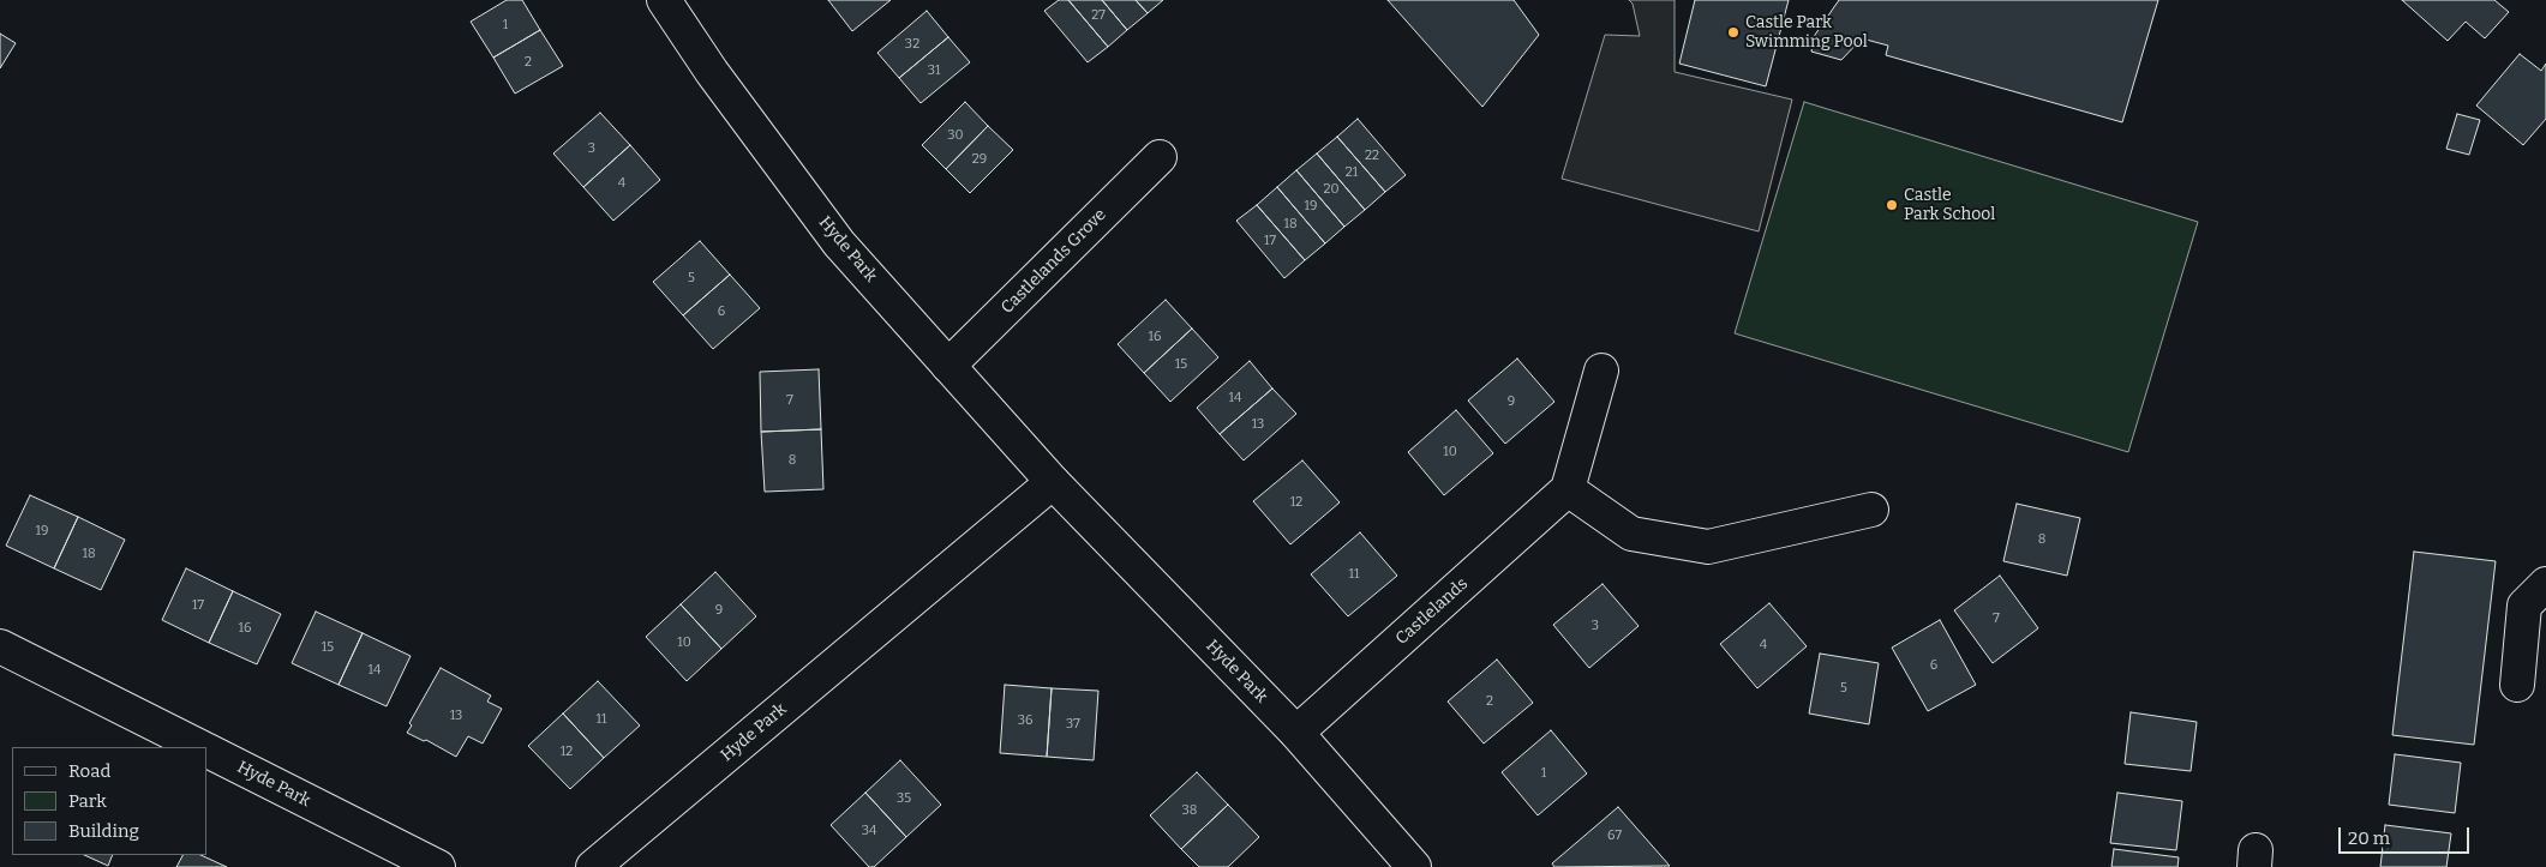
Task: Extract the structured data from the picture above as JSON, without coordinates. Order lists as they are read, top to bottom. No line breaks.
{"streets":{"street":["Hyde Park","Castlelands Grove","Castlelands"]},"crossings":[["Hyde Park","Castlelands Grove"],["Hyde Park","Castlelands"]],"places":["Castle Park Swimming Pool","Castle Park School"],"house_numbers":["27","1","32","2","31","30","3","22","29","21","4","20","19","18","17","5","6","16","15","14","7","9","13","10","8","12","19","8","18","11","17","9","7","3","16","10","4","15","6","14","5","2","13","11","36","37","12","1","35","38","34","67"],"legend":["Road","Park","Building"],"scale_bar":"20 m"}
